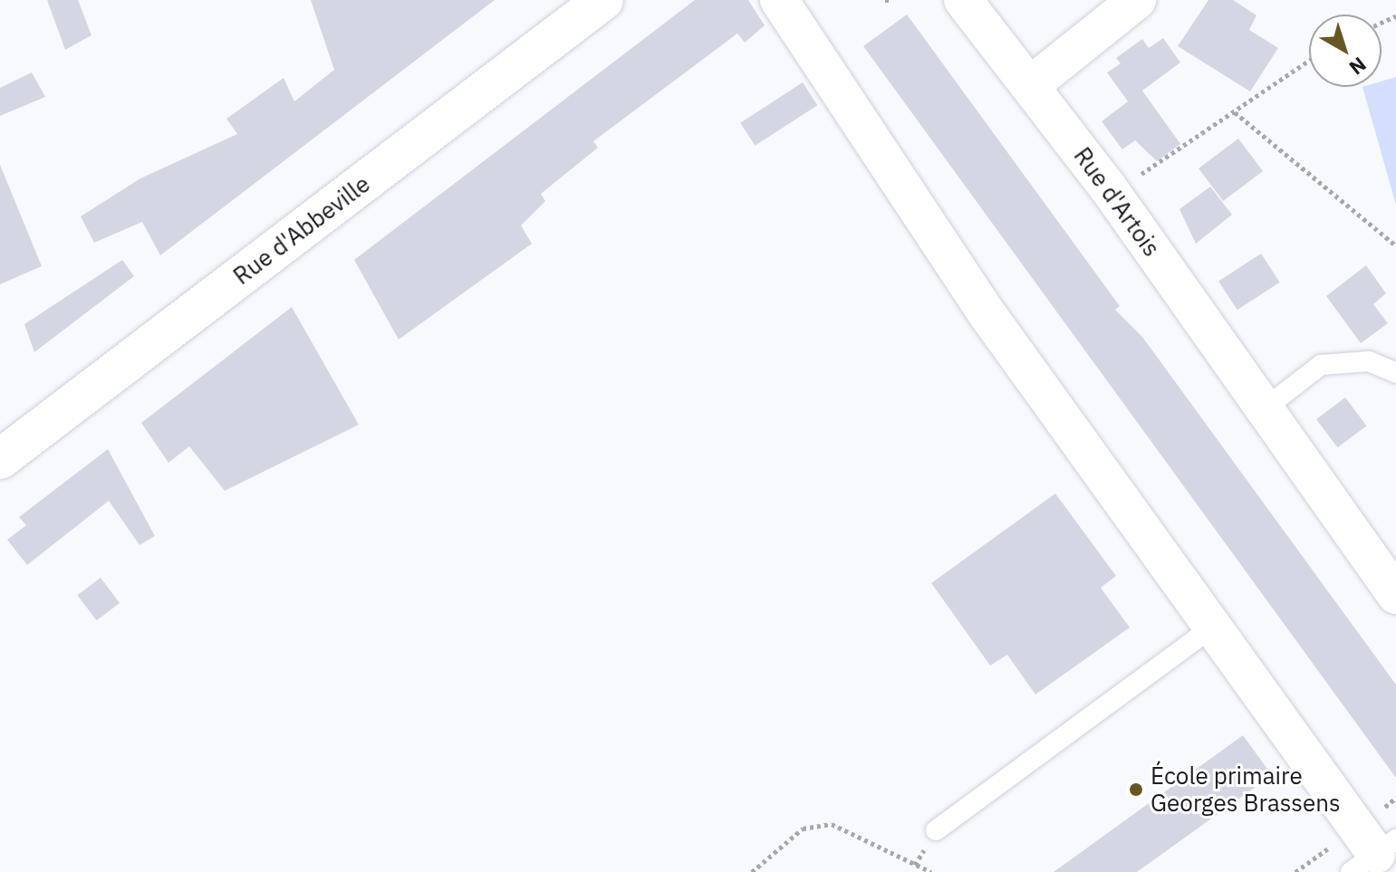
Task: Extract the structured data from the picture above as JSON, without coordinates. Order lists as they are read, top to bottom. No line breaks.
{"streets":{"main road":["Rue d'Abbeville"],"street":["Rue d'Artois"]},"places":["École primaire Georges Brassens"],"north":"bottom right"}
